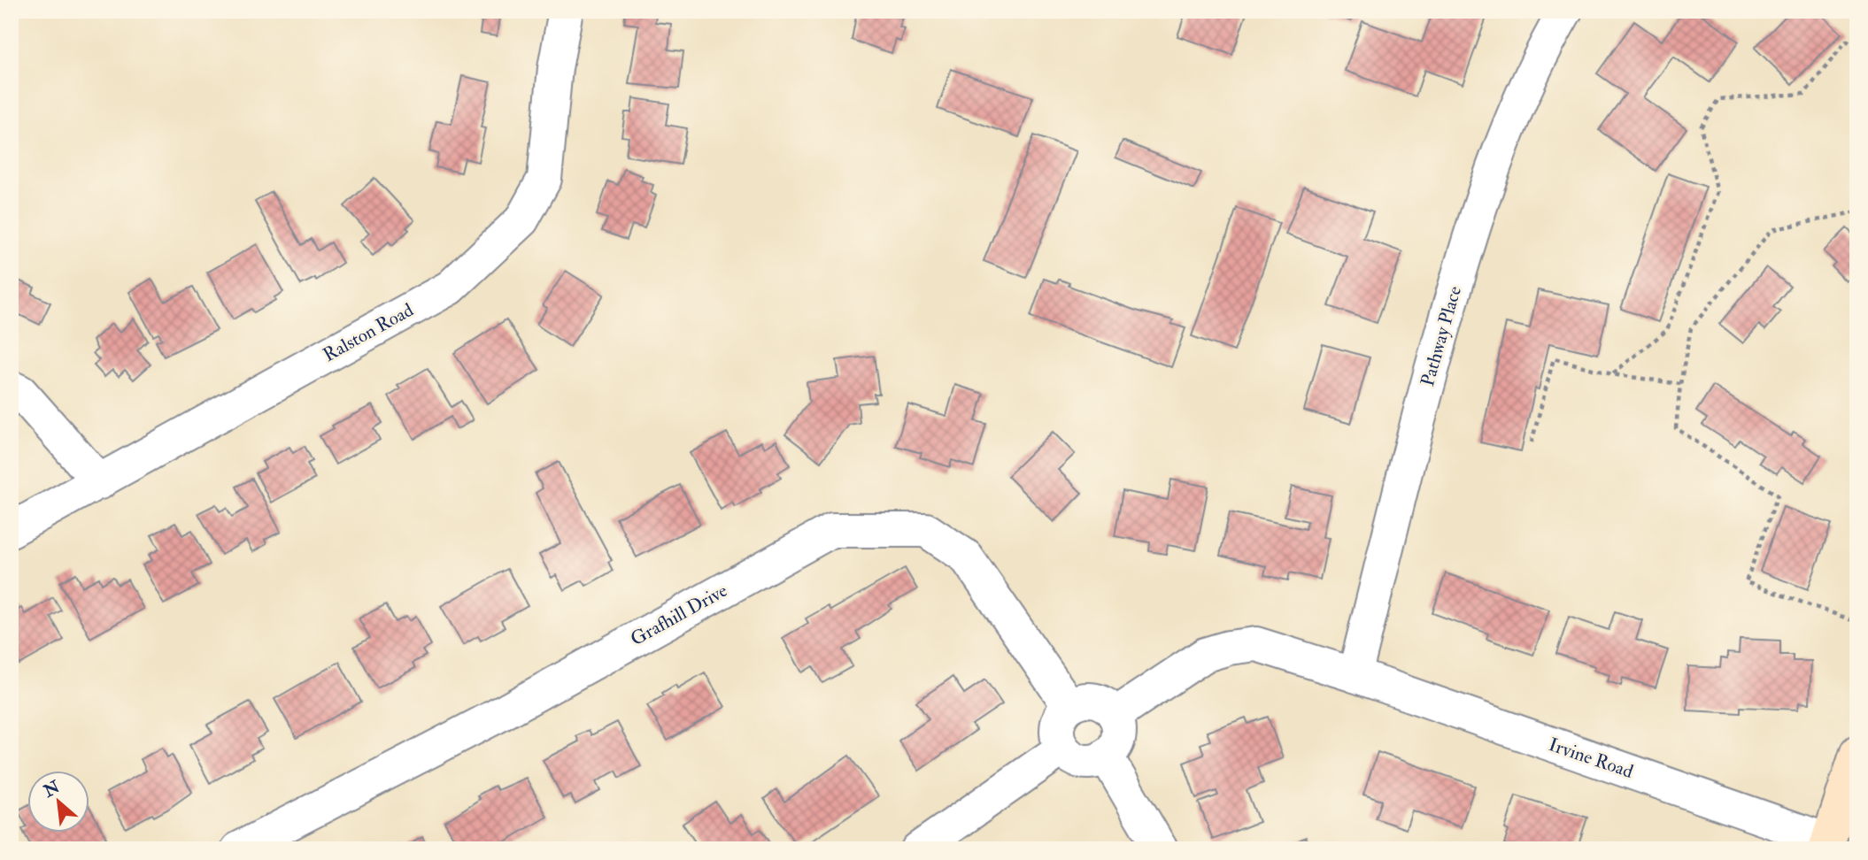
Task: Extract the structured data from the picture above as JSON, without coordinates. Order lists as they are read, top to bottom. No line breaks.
{"streets":{"street":["Ralston Road","Pathway Place","Grafhill Drive","Irvine Road"]},"crossings":[["Pathway Place","Irvine Road"],["Grafhill Drive","Irvine Road"]],"north":"top left"}
